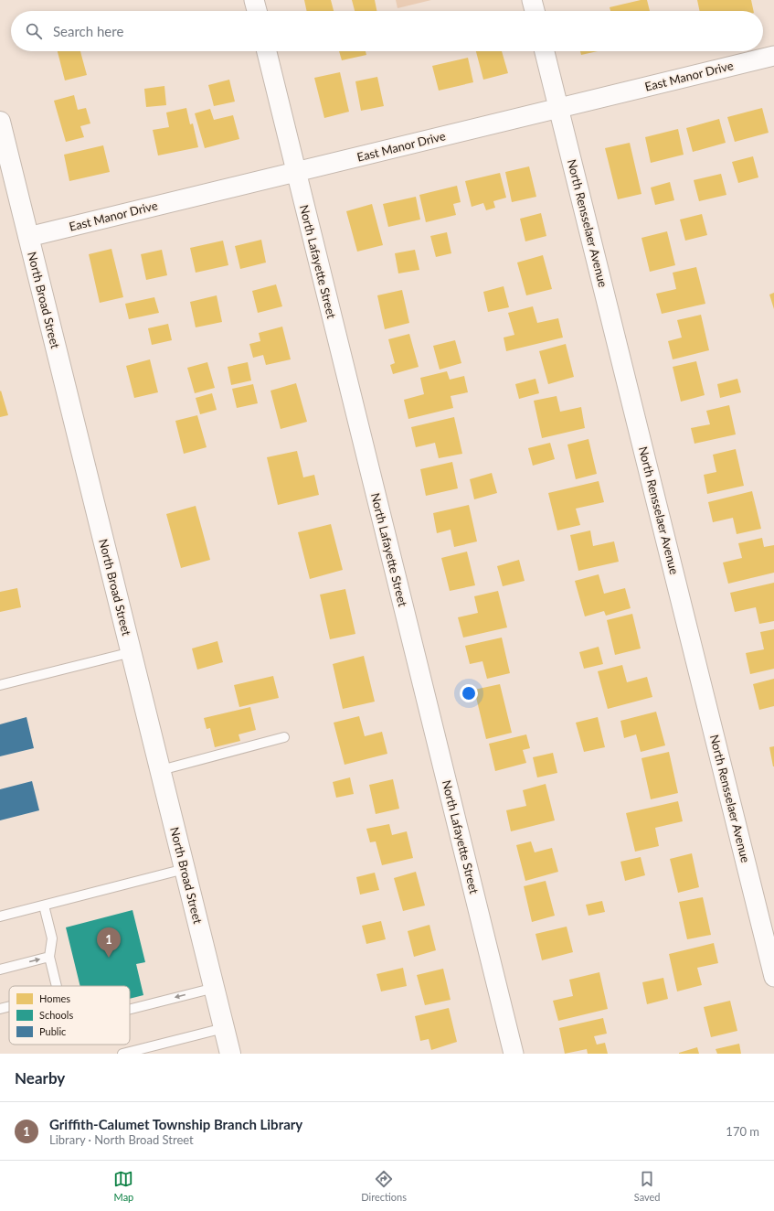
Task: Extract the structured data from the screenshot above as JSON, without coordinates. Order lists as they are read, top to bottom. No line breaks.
{"streets":{"street":["East Manor Drive","North Rensselaer Avenue","North Lafayette Street","North Broad Street"]},"crossings":[["East Manor Drive","North Rensselaer Avenue"],["East Manor Drive","North Lafayette Street"],["East Manor Drive","North Broad Street"]],"legend":["Homes","Schools","Public"],"page":{"search":"Search here","pins":"1","heading":"Nearby","list":[{"mark":"1","name":"Griffith-Calumet Township Branch Library","note":"Library · North Broad Street","value":"170 m"}],"nav":["Map","Directions","Saved"]}}
